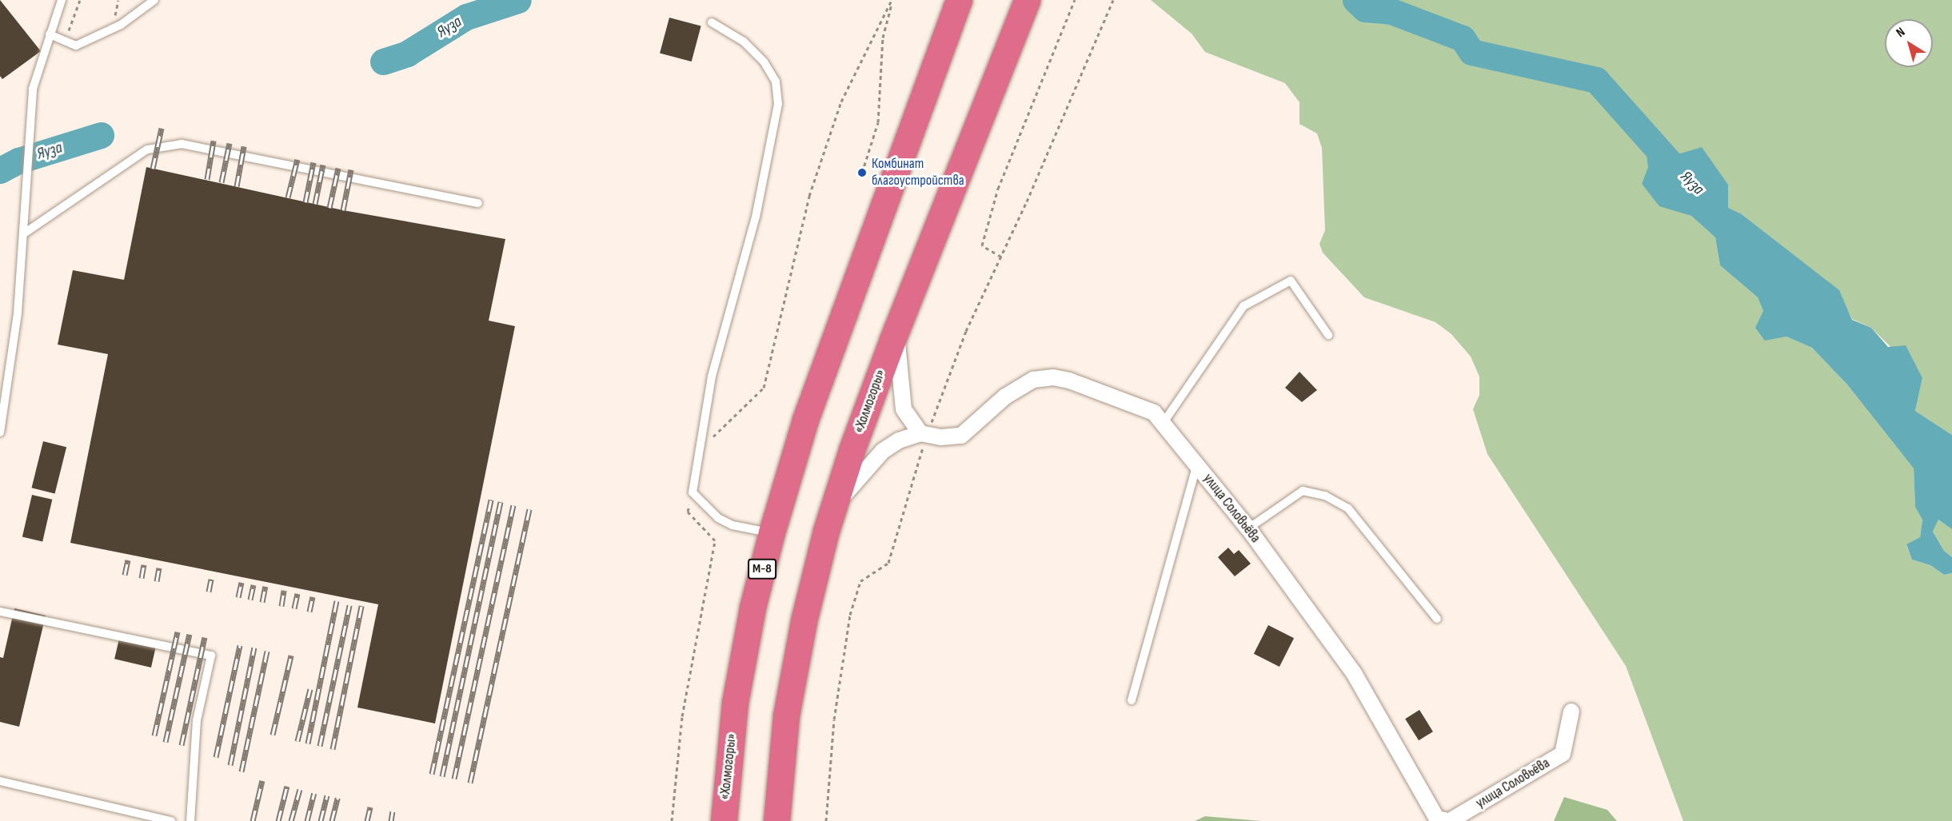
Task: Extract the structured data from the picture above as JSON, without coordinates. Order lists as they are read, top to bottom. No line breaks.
{"streets":{"highway":["«Холмогоры»","М-8"],"street":["улица Соловьёва"]},"crossings":[["«Холмогоры»","улица Соловьёва"]],"water":["Яуза"],"places":["Комбинат благоустройства"],"north":"top left"}
